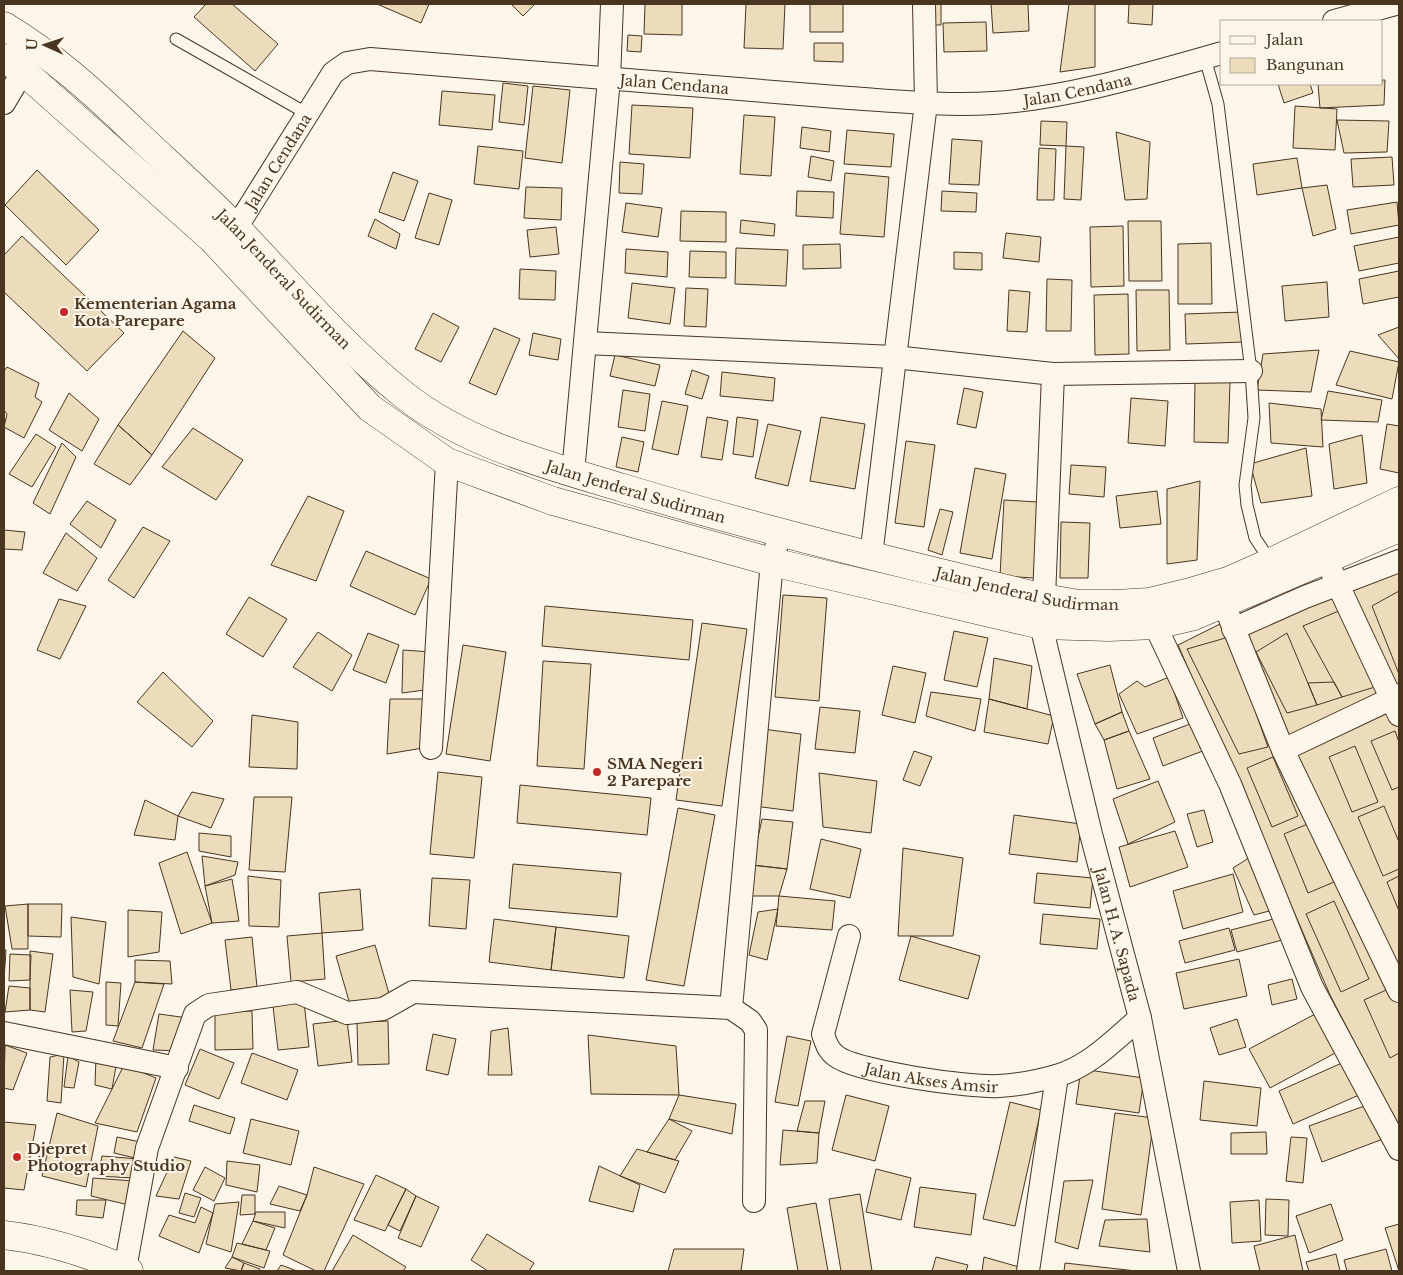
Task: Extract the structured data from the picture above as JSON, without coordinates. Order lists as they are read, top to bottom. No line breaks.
{"streets":{"main road":["Jalan Jenderal Sudirman"],"street":["Jalan Cendana","Jalan H. A. Sapada","Jalan Akses Amsir"]},"crossings":[["Jalan Cendana","Jalan Jenderal Sudirman"],["Jalan Jenderal Sudirman","Jalan H. A. Sapada"],["Jalan H. A. Sapada","Jalan Akses Amsir"]],"places":["Kementerian Agama Kota Parepare","SMA Negeri 2 Parepare","Djepret Photography Studio"],"legend":["Jalan","Bangunan"],"north":"left"}
